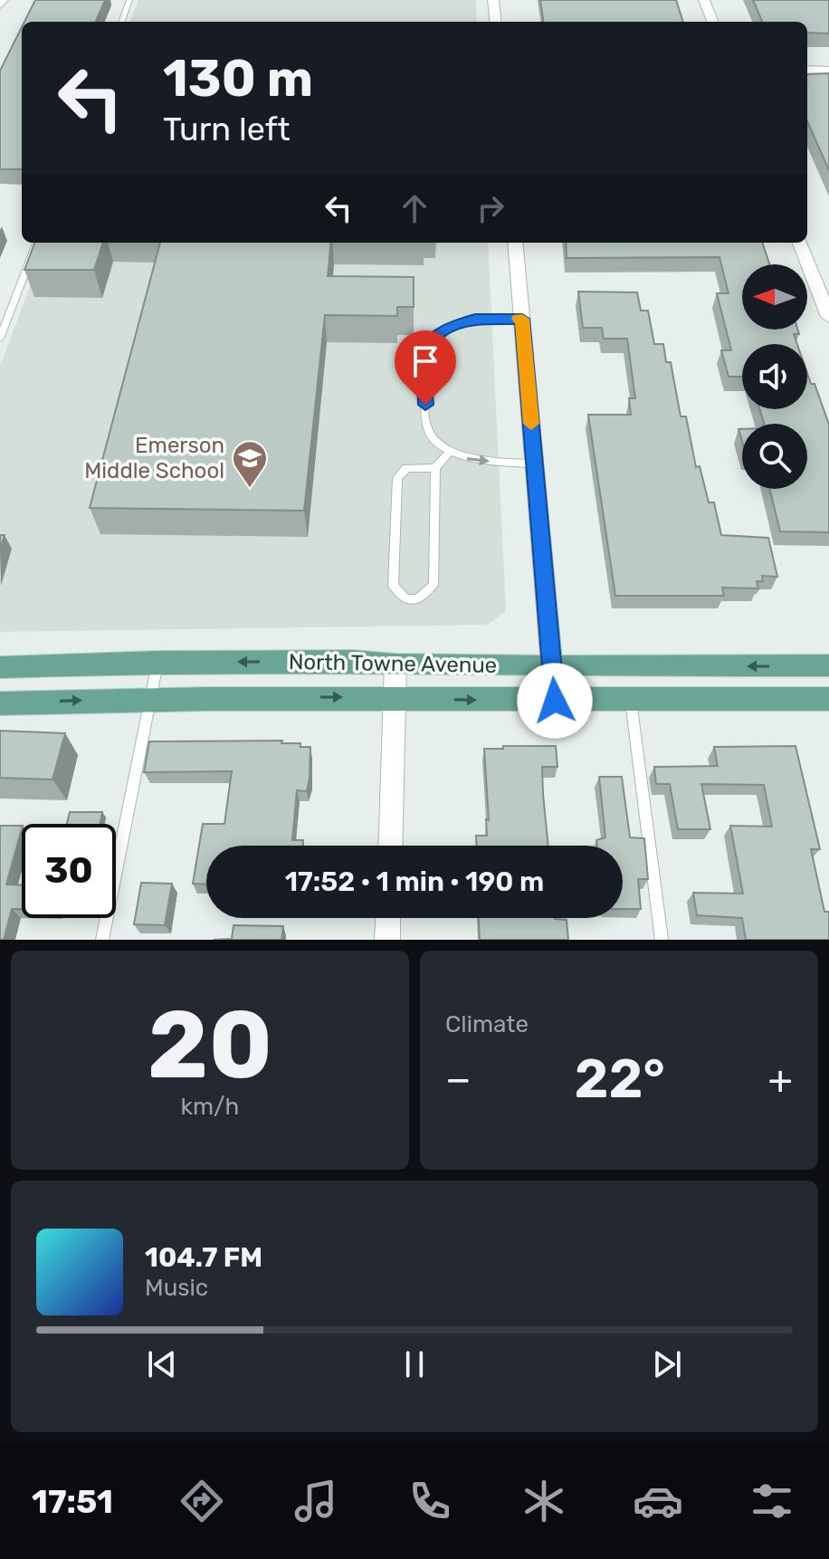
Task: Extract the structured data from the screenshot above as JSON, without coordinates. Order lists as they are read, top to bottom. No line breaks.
{"streets":{"main road":["North Towne Avenue"]},"places":{"school or university":["Emerson Middle School"]},"north":"left","page":{"turn":["130 m","Turn left"],"limit":"30","trip":"17:52 · 1 min · 190 m","tile":[["20","km/h"],"Climate"],"heat":["−","22°","+"],"song":["104.7 FM","Music"],"tabs":"17:51"}}
